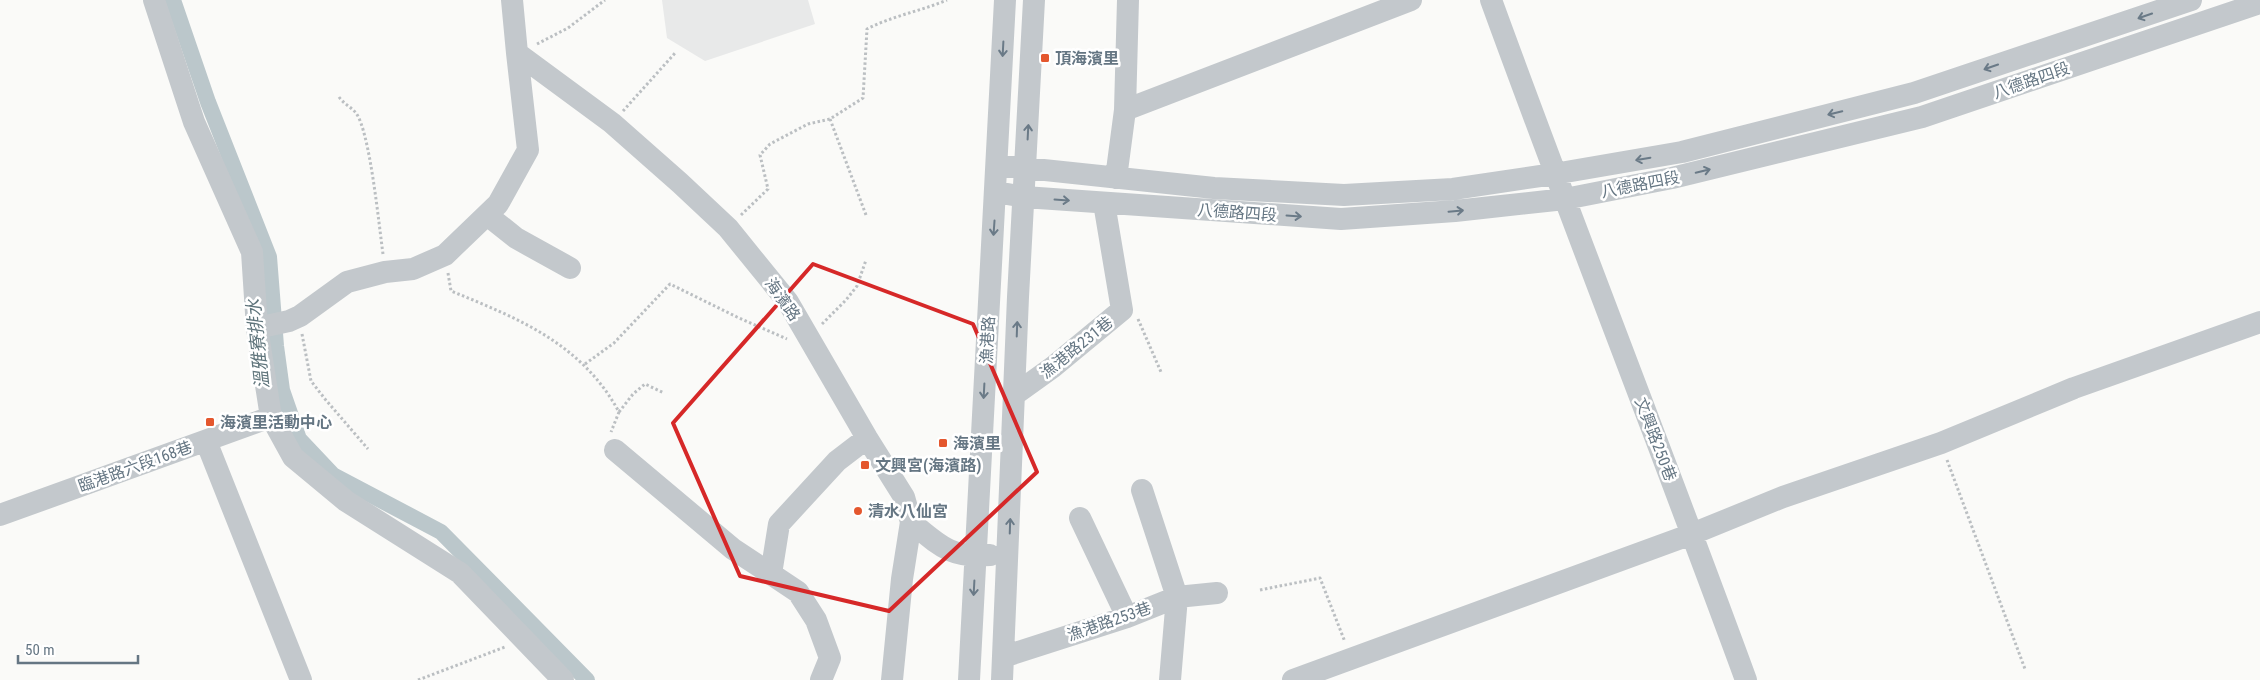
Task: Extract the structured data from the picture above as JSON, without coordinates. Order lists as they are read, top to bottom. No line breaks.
{"streets":{"street":["八德路四段","海濱路","漁港路","漁港路231巷","文興路250巷","臨港路六段168巷","漁港路253巷"]},"crossings":[["八德路四段","漁港路"],["八德路四段","漁港路231巷"],["八德路四段","文興路250巷"],["漁港路","漁港路231巷"],["漁港路","漁港路253巷"]],"water":["溫雅寮排水"],"places":{"transit":["頂海濱里","海濱里活動中心","海濱里","文興宮(海濱路)"],"other":["清水八仙宮"]},"scale_bar":"50 m"}
